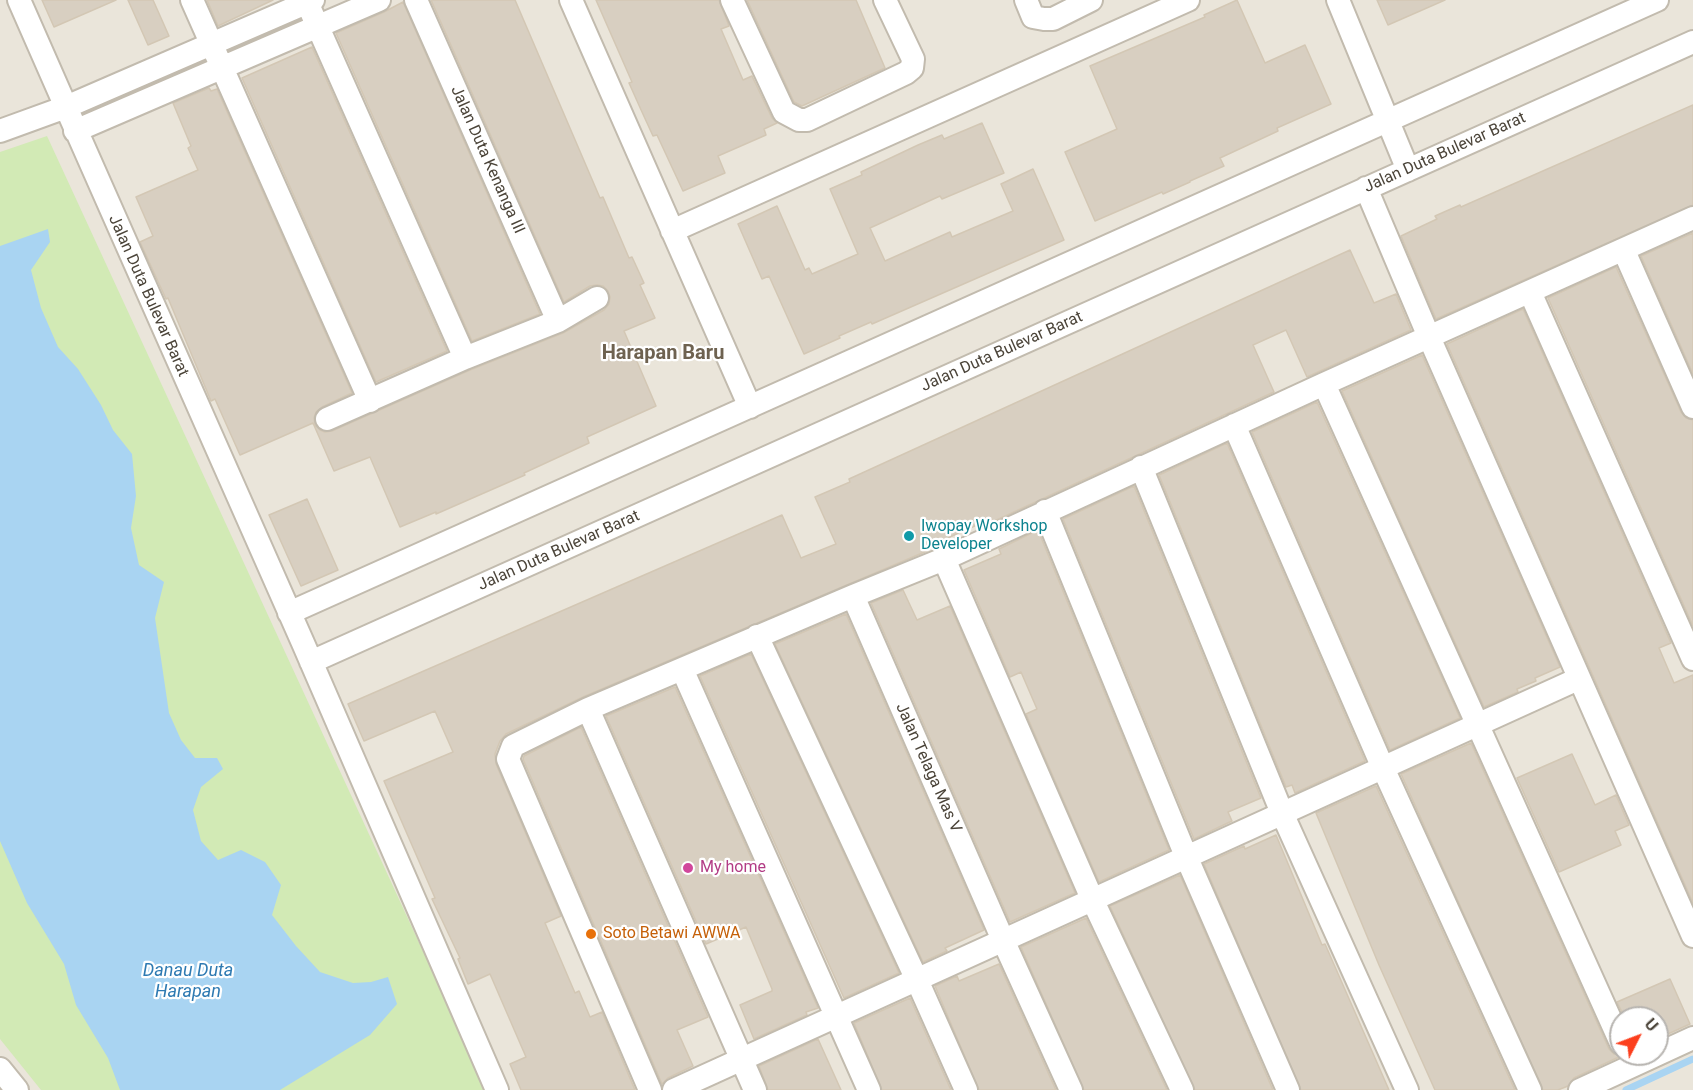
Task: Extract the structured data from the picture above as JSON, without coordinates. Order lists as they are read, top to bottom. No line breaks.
{"streets":{"street":["Jalan Duta Bulevar Barat","Jalan Duta Kenanga III","Jalan Telaga Mas V"]},"districts":["Harapan Baru"],"water":["Danau Duta Harapan"],"places":["Iwopay Workshop Developer","My home","Soto Betawi AWWA"],"north":"top right"}
